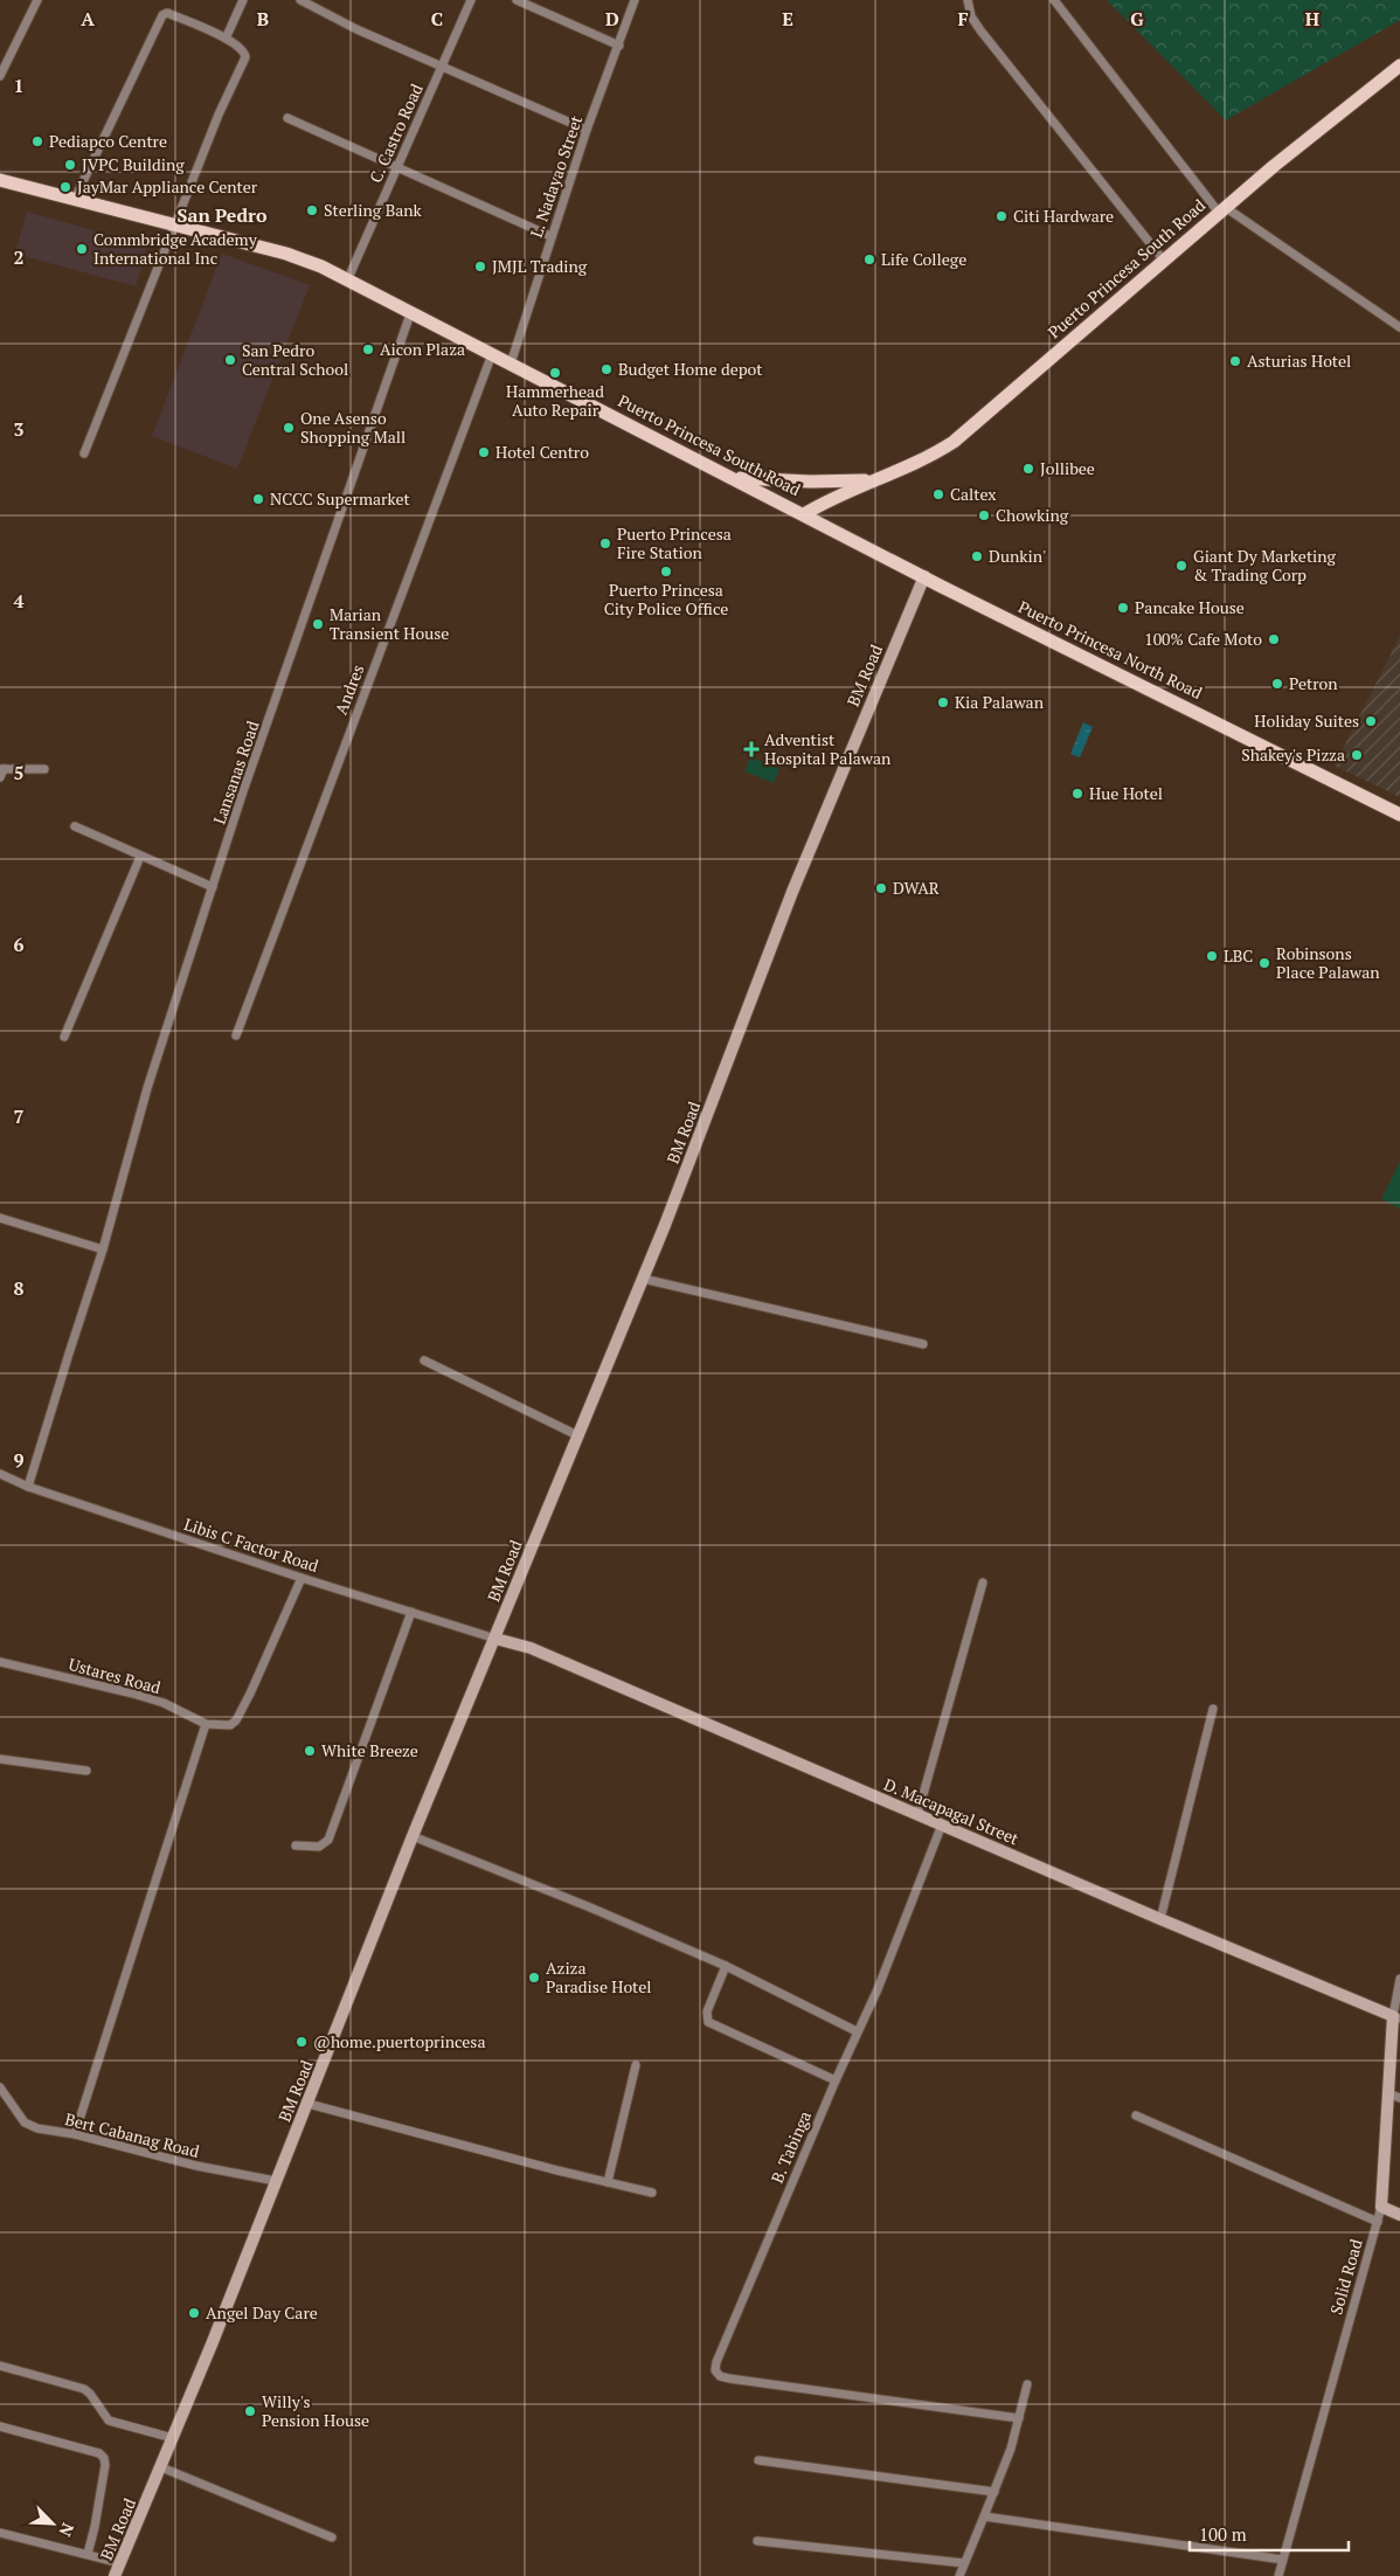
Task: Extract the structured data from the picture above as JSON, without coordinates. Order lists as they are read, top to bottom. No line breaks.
{"streets":{"main road":["Puerto Princesa South Road","Puerto Princesa North Road"],"street":["C. Castro Road","L. Nadayao Street","BM Road","Andres","Lansanas Road","Libis C Factor Road","Ustares Road","D. Macapagal Street","Bert Cabanag Road","B. Tabinga","Solid Road"]},"crossings":[["C. Castro Road","Puerto Princesa South Road"],["L. Nadayao Street","Puerto Princesa South Road"],["Puerto Princesa South Road","Puerto Princesa North Road"],["Puerto Princesa South Road","Andres"],["Puerto Princesa South Road","Lansanas Road"],["Puerto Princesa North Road","BM Road"],["BM Road","Libis C Factor Road"],["BM Road","D. Macapagal Street"],["BM Road","Bert Cabanag Road"],["Lansanas Road","Libis C Factor Road"],["Libis C Factor Road","D. Macapagal Street"],["D. Macapagal Street","B. Tabinga"],["D. Macapagal Street","Solid Road"]],"districts":["San Pedro"],"places":{"other":["Pediapco Centre","JVPC Building","JayMar Appliance Center","Sterling Bank","Citi Hardware","Commbridge Academy International Inc","Life College","JMJL Trading","Aicon Plaza","San Pedro Central School","Asturias Hotel","Budget Home depot","Hammerhead Auto Repair","One Asenso Shopping Mall","Hotel Centro","Jollibee","Caltex","NCCC Supermarket","Chowking","Puerto Princesa Fire Station","Dunkin'","Giant Dy Marketing & Trading Corp","Puerto Princesa City Police Office","Pancake House","Marian Transient House","100% Cafe Moto","Petron","Kia Palawan","Holiday Suites","Shakey's Pizza","Hue Hotel","DWAR","LBC","Robinsons Place Palawan","White Breeze","Aziza Paradise Hotel","@home.puertoprincesa","Angel Day Care","Willy's Pension House"],"health":["Adventist Hospital Palawan"]},"scale_bar":"100 m","north":"bottom right","grid":{"columns":["A","B","C","D","E","F","G","H"],"rows":["1","2","3","4","5","6","7","8","9"]}}
